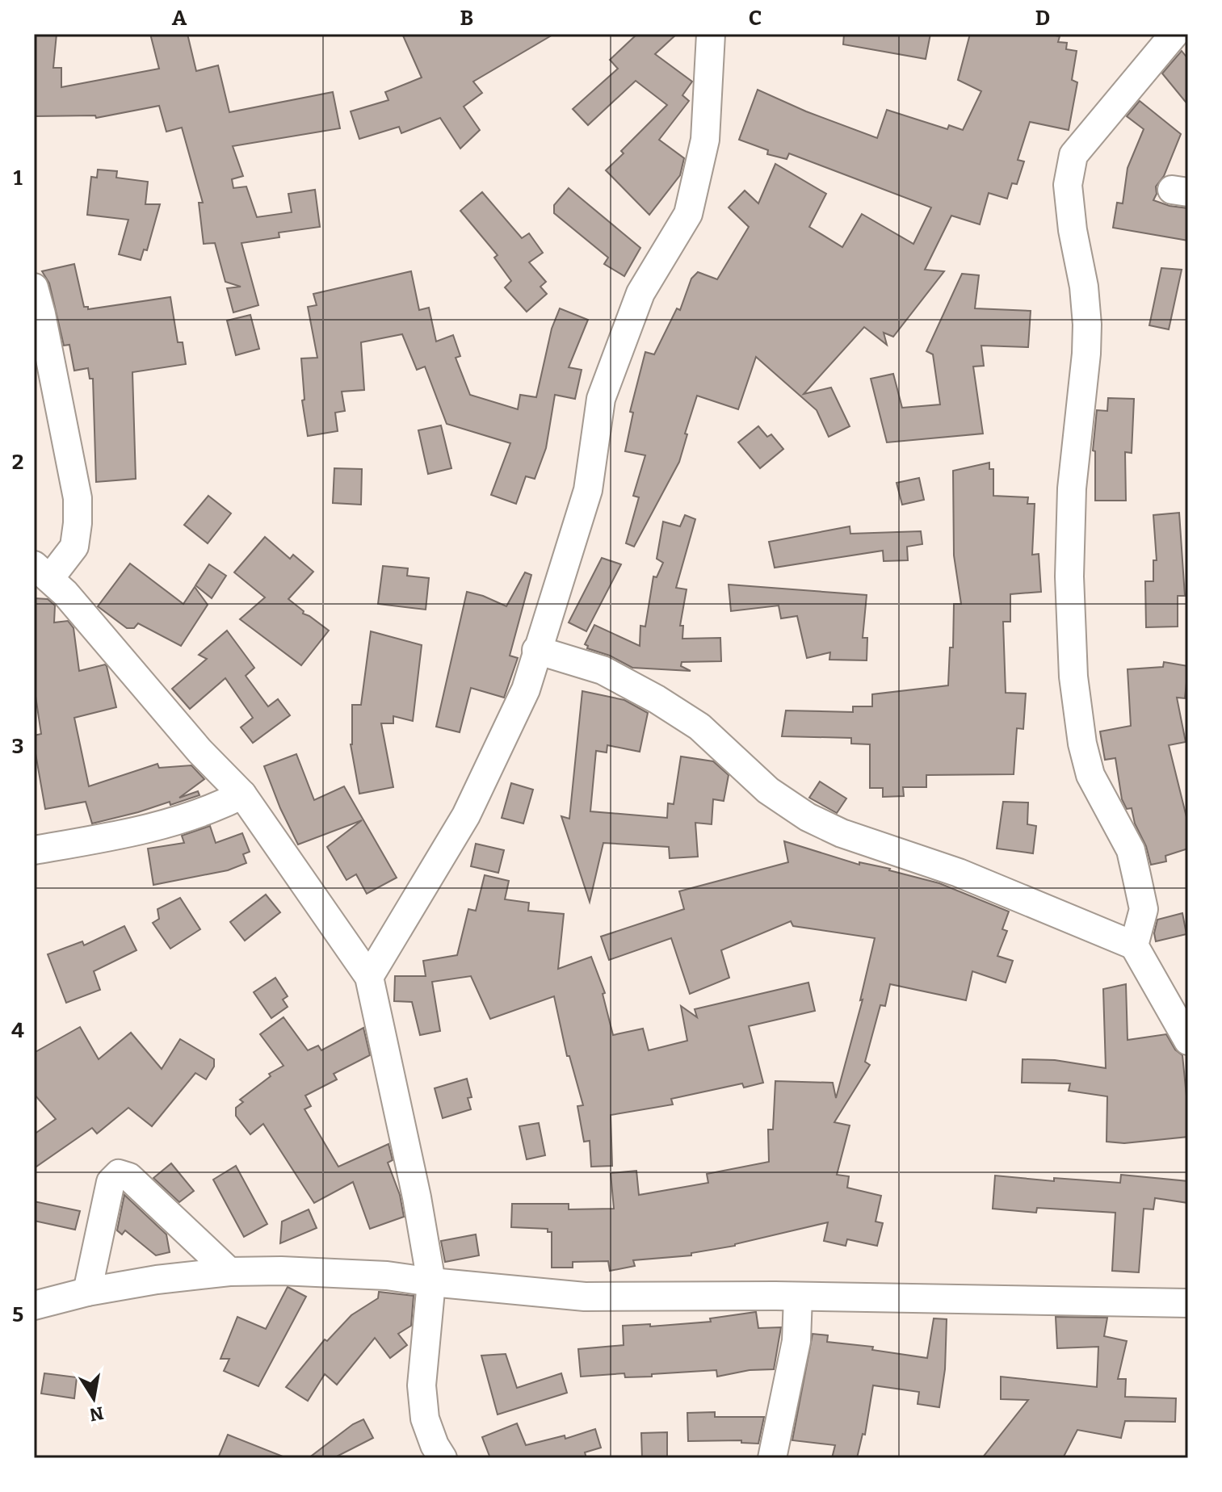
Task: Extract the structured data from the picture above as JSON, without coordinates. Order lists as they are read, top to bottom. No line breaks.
{"north":"bottom","grid":{"columns":["A","B","C","D"],"rows":["1","2","3","4","5"]}}
